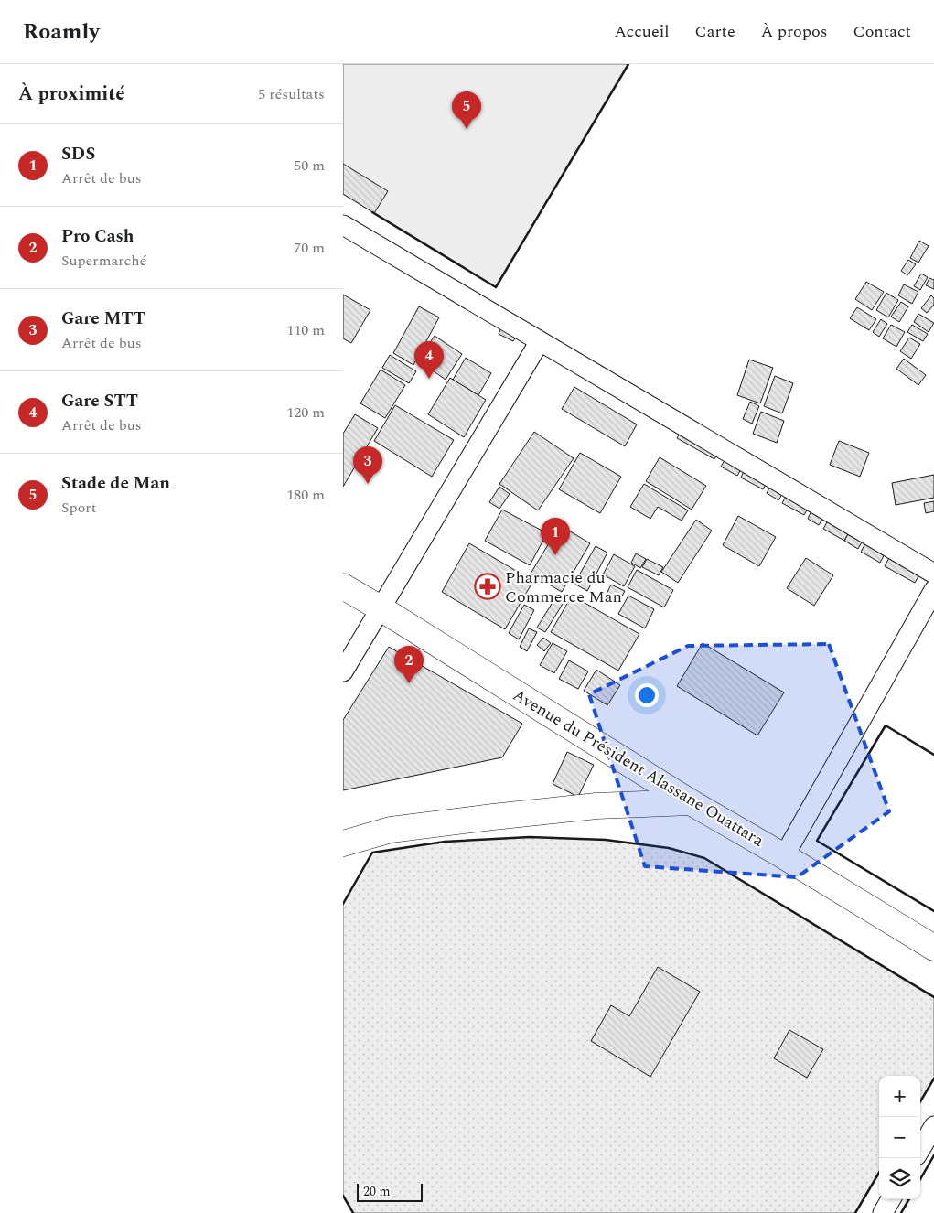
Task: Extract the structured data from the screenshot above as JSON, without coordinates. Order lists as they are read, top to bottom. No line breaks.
{"streets":{"main road":["Avenue du Président Alassane Ouattara"]},"places":{"pharmacy":["Pharmacie du Commerce Man"]},"scale_bar":"20 m","page":{"header":"Roamly","nav":["Accueil","Carte","À propos","Contact"],"heading":["À proximité","5 résultats"],"pins":["5","4","3","1","2"],"list":[{"mark":"1","name":"SDS","note":"Arrêt de bus","value":"50 m"},{"mark":"2","name":"Pro Cash","note":"Supermarché","value":"70 m"},{"mark":"3","name":"Gare MTT","note":"Arrêt de bus","value":"110 m"},{"mark":"4","name":"Gare STT","note":"Arrêt de bus","value":"120 m"},{"mark":"5","name":"Stade de Man","note":"Sport","value":"180 m"}],"map_buttons":["+","−"],"scale":"20 m"}}
